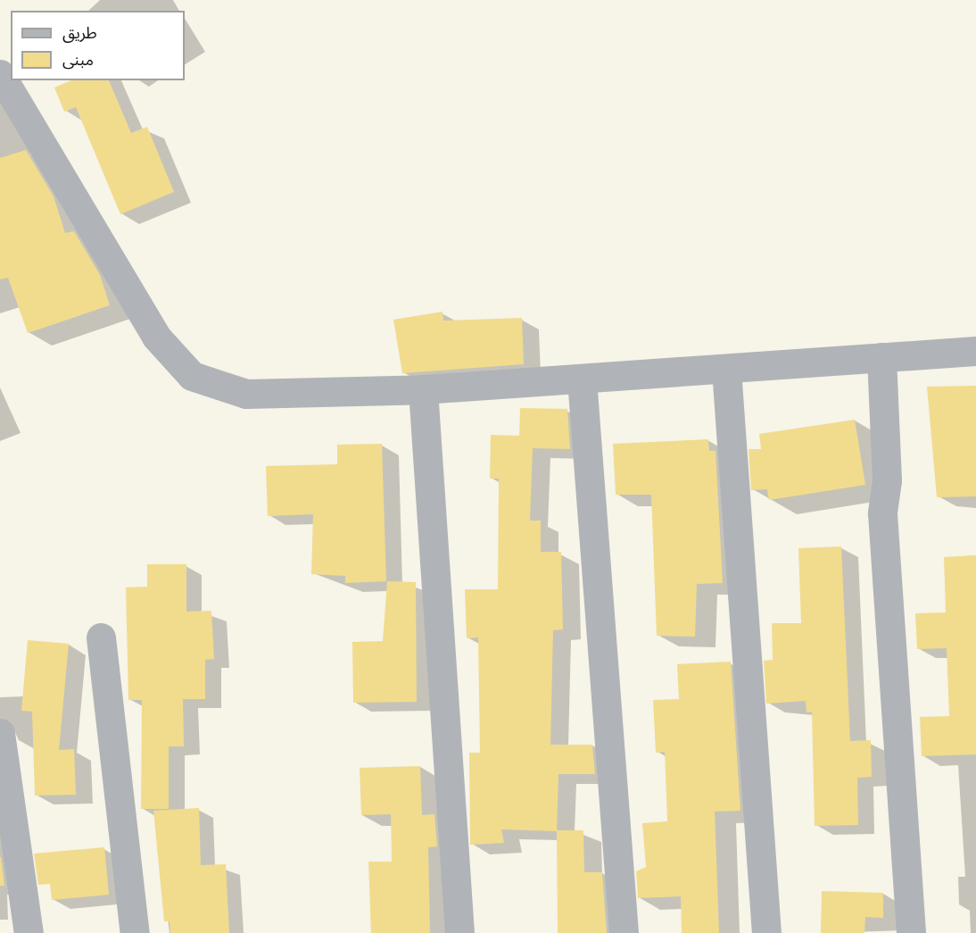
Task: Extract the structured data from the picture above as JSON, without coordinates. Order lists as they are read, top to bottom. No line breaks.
{"legend":["طريق","مبنى"]}
